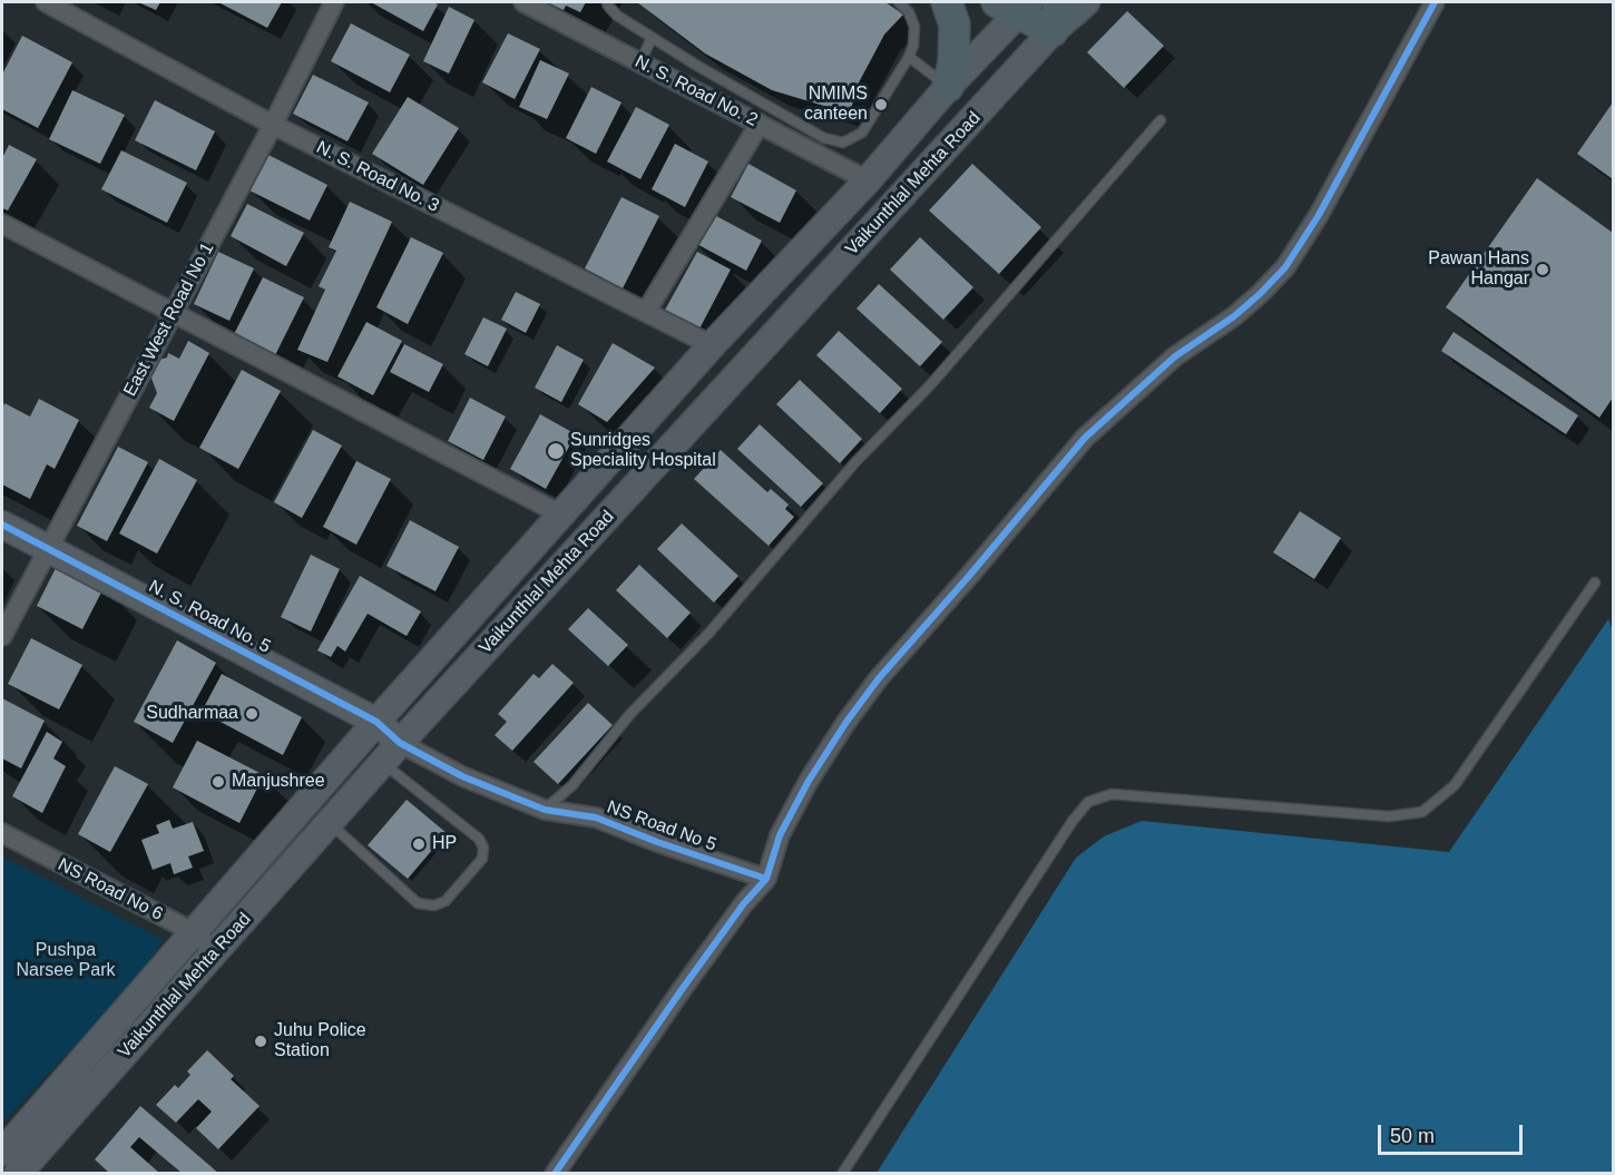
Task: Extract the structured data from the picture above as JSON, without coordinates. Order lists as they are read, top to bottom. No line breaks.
{"streets":{"main road":["Vaikunthlal Mehta Road","N. S. Road No. 5"],"street":["N. S. Road No. 2","N. S. Road No. 3","East West Road No 1","NS Road No 5","NS Road No 6"]},"crossings":[["N. S. Road No. 2","Vaikunthlal Mehta Road"],["N. S. Road No. 3","Vaikunthlal Mehta Road"],["N. S. Road No. 3","East West Road No 1"],["Vaikunthlal Mehta Road","N. S. Road No. 5"],["Vaikunthlal Mehta Road","NS Road No 5"],["Vaikunthlal Mehta Road","NS Road No 6"],["East West Road No 1","N. S. Road No. 5"],["N. S. Road No. 5","NS Road No 5"]],"parks":["Pushpa Narsee Park"],"places":["NMIMS canteen","Pawan Hans Hangar","Sunridges Speciality Hospital","Sudharmaa","Manjushree","HP","Juhu Police Station"],"scale_bar":"50 m"}
